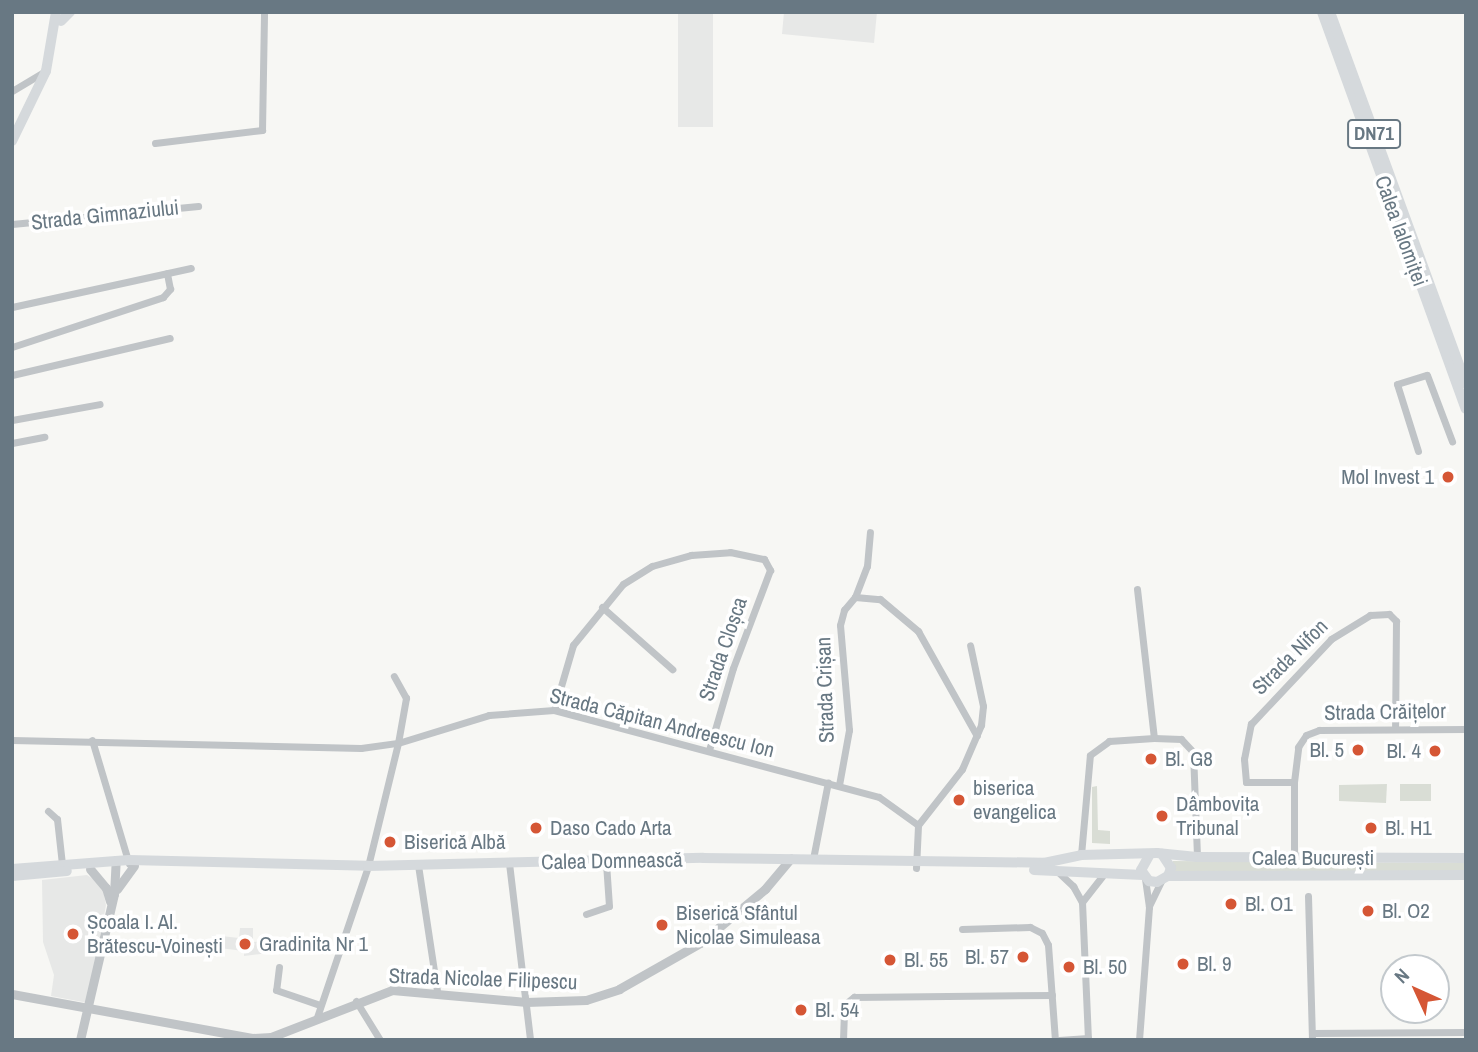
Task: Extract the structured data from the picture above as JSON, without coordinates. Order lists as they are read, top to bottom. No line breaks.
{"streets":{"main road":["DN71","Calea Ialomiței","Calea București","Calea Domnească"],"street":["Strada Gimnaziului","Strada Cloșca","Strada Nifon","Strada Crișan","Strada Crăițelor","Strada Căpitan Andreescu Ion","Strada Nicolae Filipescu"]},"crossings":[["Strada Cloșca","Strada Căpitan Andreescu Ion"],["Strada Nifon","Strada Crăițelor"],["Strada Crișan","Strada Căpitan Andreescu Ion"],["Strada Crăițelor","Calea București"],["Calea București","Calea Domnească"],["Calea Domnească","Strada Nicolae Filipescu"]],"places":["Mol Invest 1","Bl. 5","Bl. 4","Bl. G8","biserica evangelica","Dâmbovița Tribunal","Daso Cado Arta","Bl. H1","Biserică Albă","Bl. O1","Bl. O2","Biserică Sfântul Nicolae Simuleasa","Școala I. Al. Brătescu-Voinești","Gradinita Nr 1","Bl. 57","Bl. 55","Bl. 9","Bl. 50","Bl. 54"],"north":"top left"}
